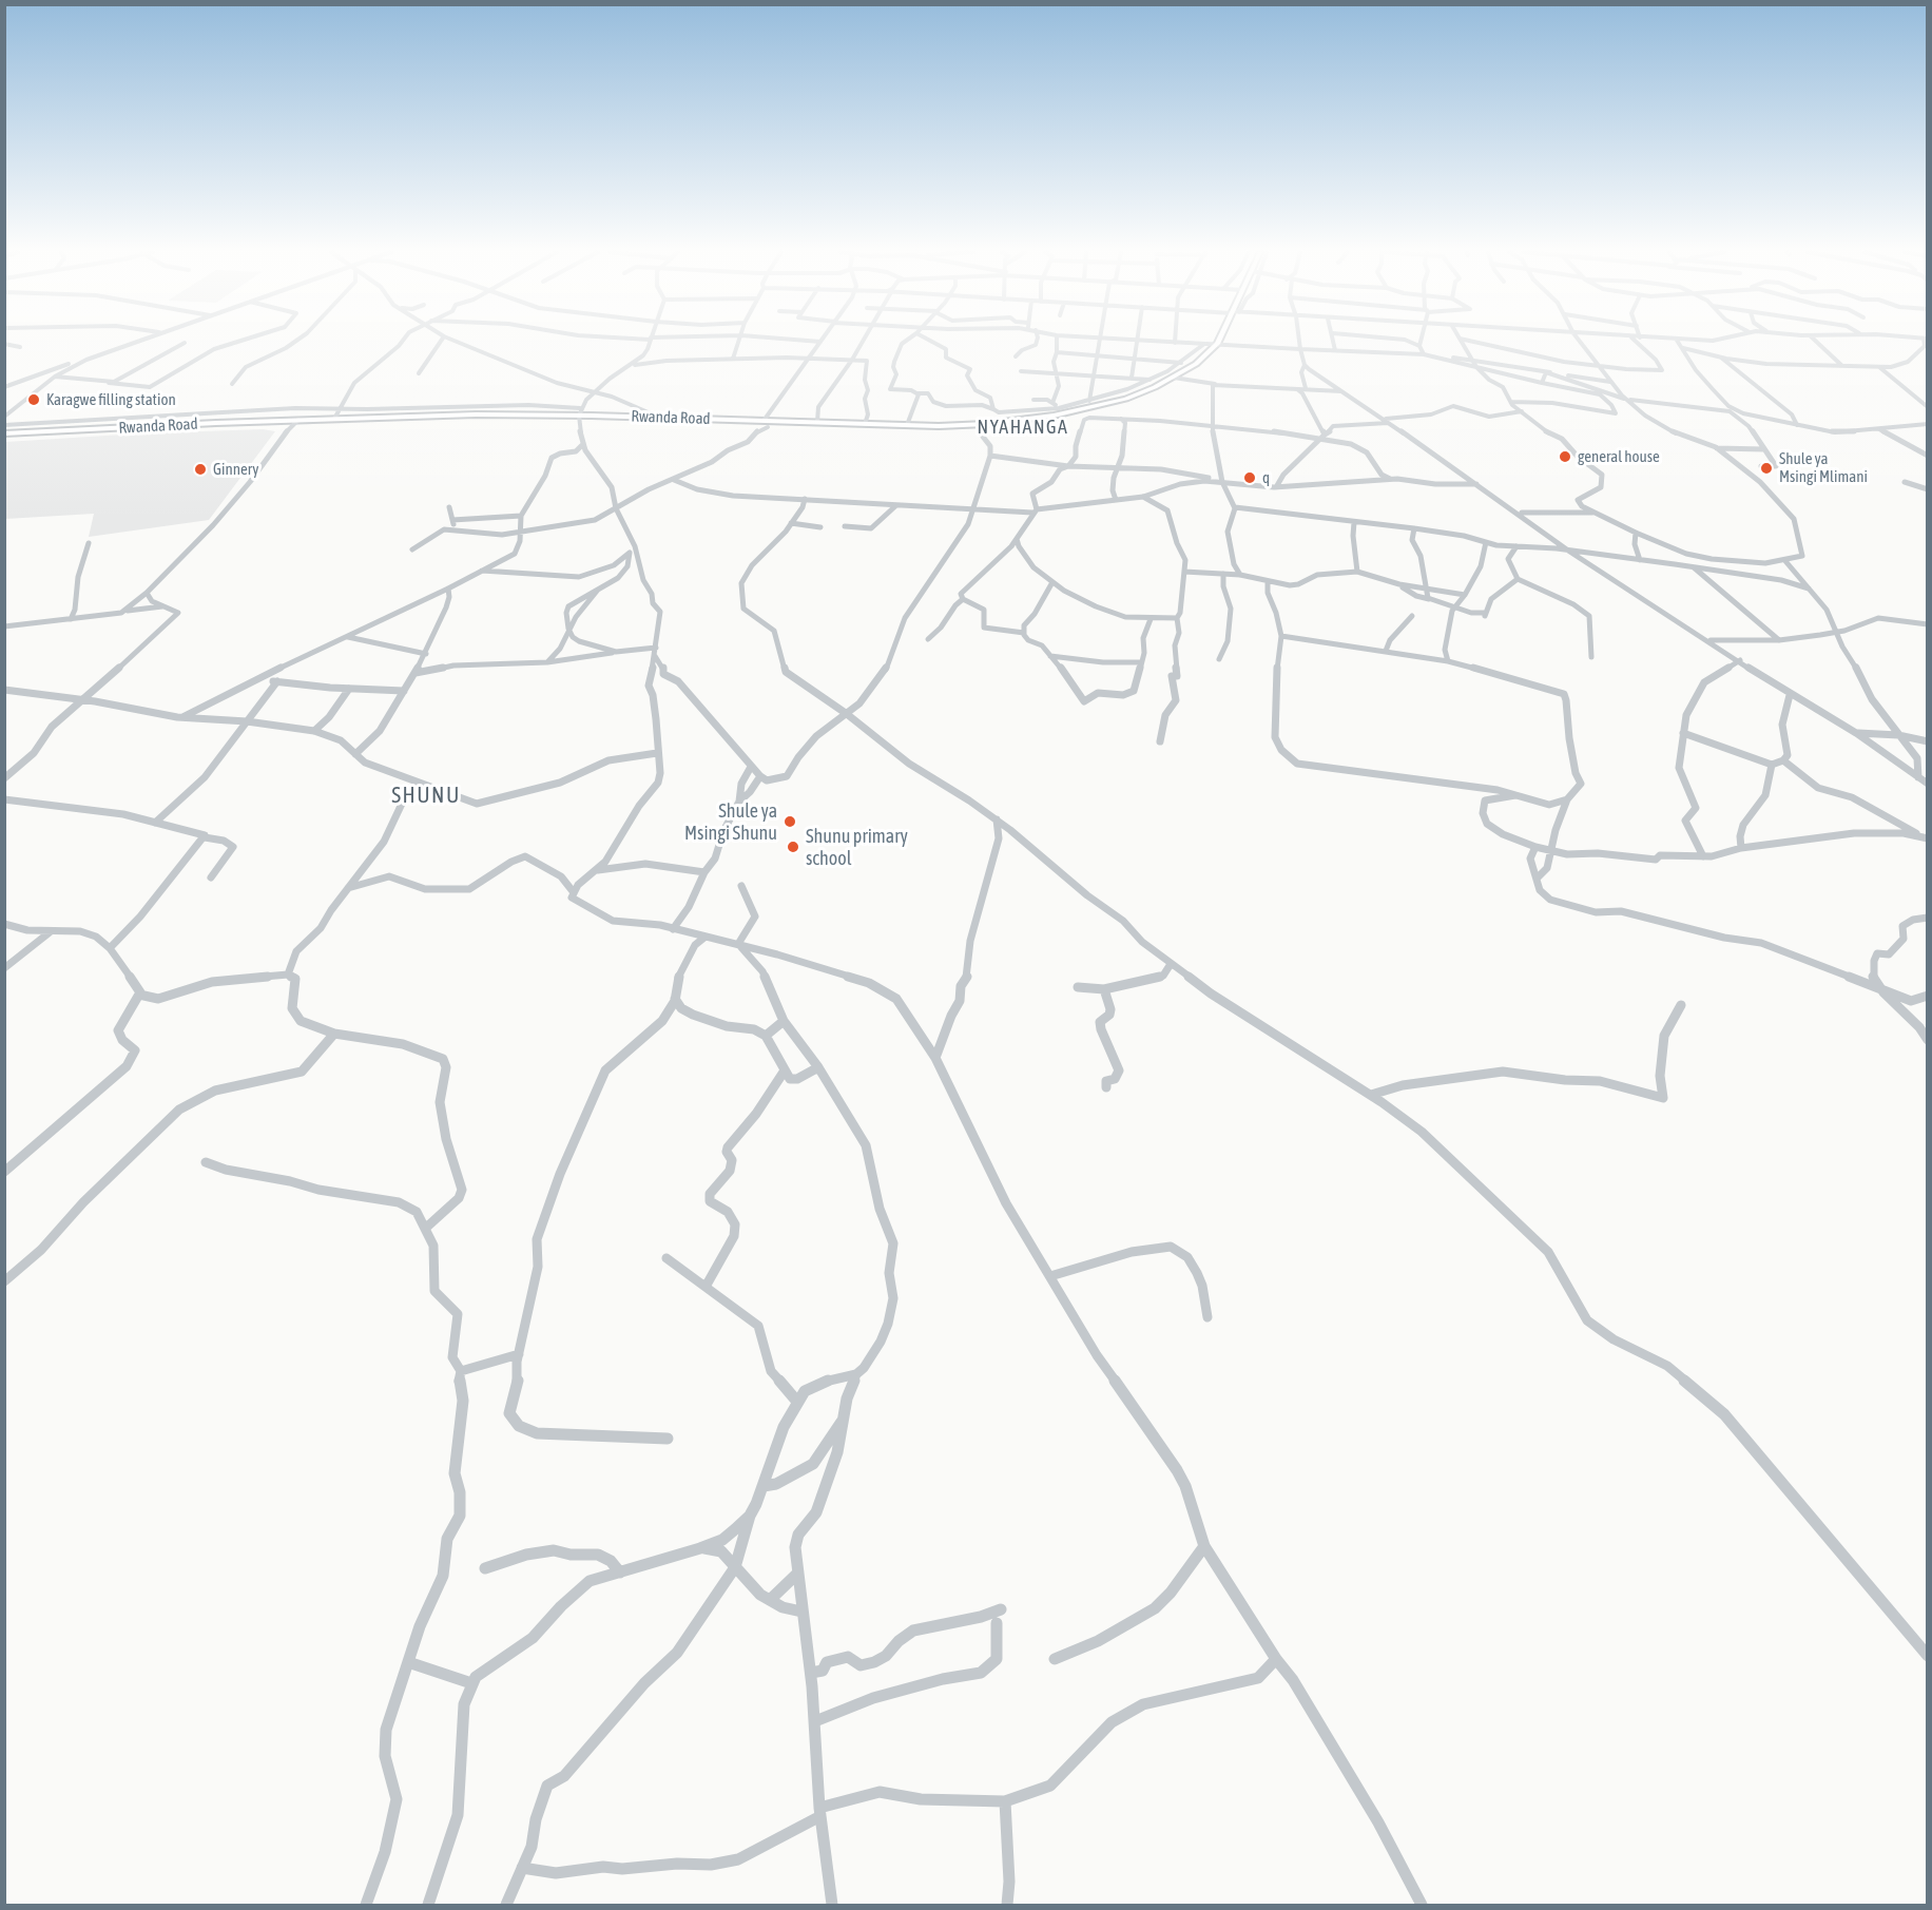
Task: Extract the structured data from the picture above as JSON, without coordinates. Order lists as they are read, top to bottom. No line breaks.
{"streets":{"highway":["Rwanda Road"]},"districts":["NYAHANGA","SHUNU"],"places":["Karagwe filling station","general house","Shule ya Msingi Mlimani","Ginnery","q","Shule ya Msingi Shunu","Shunu primary school"]}
